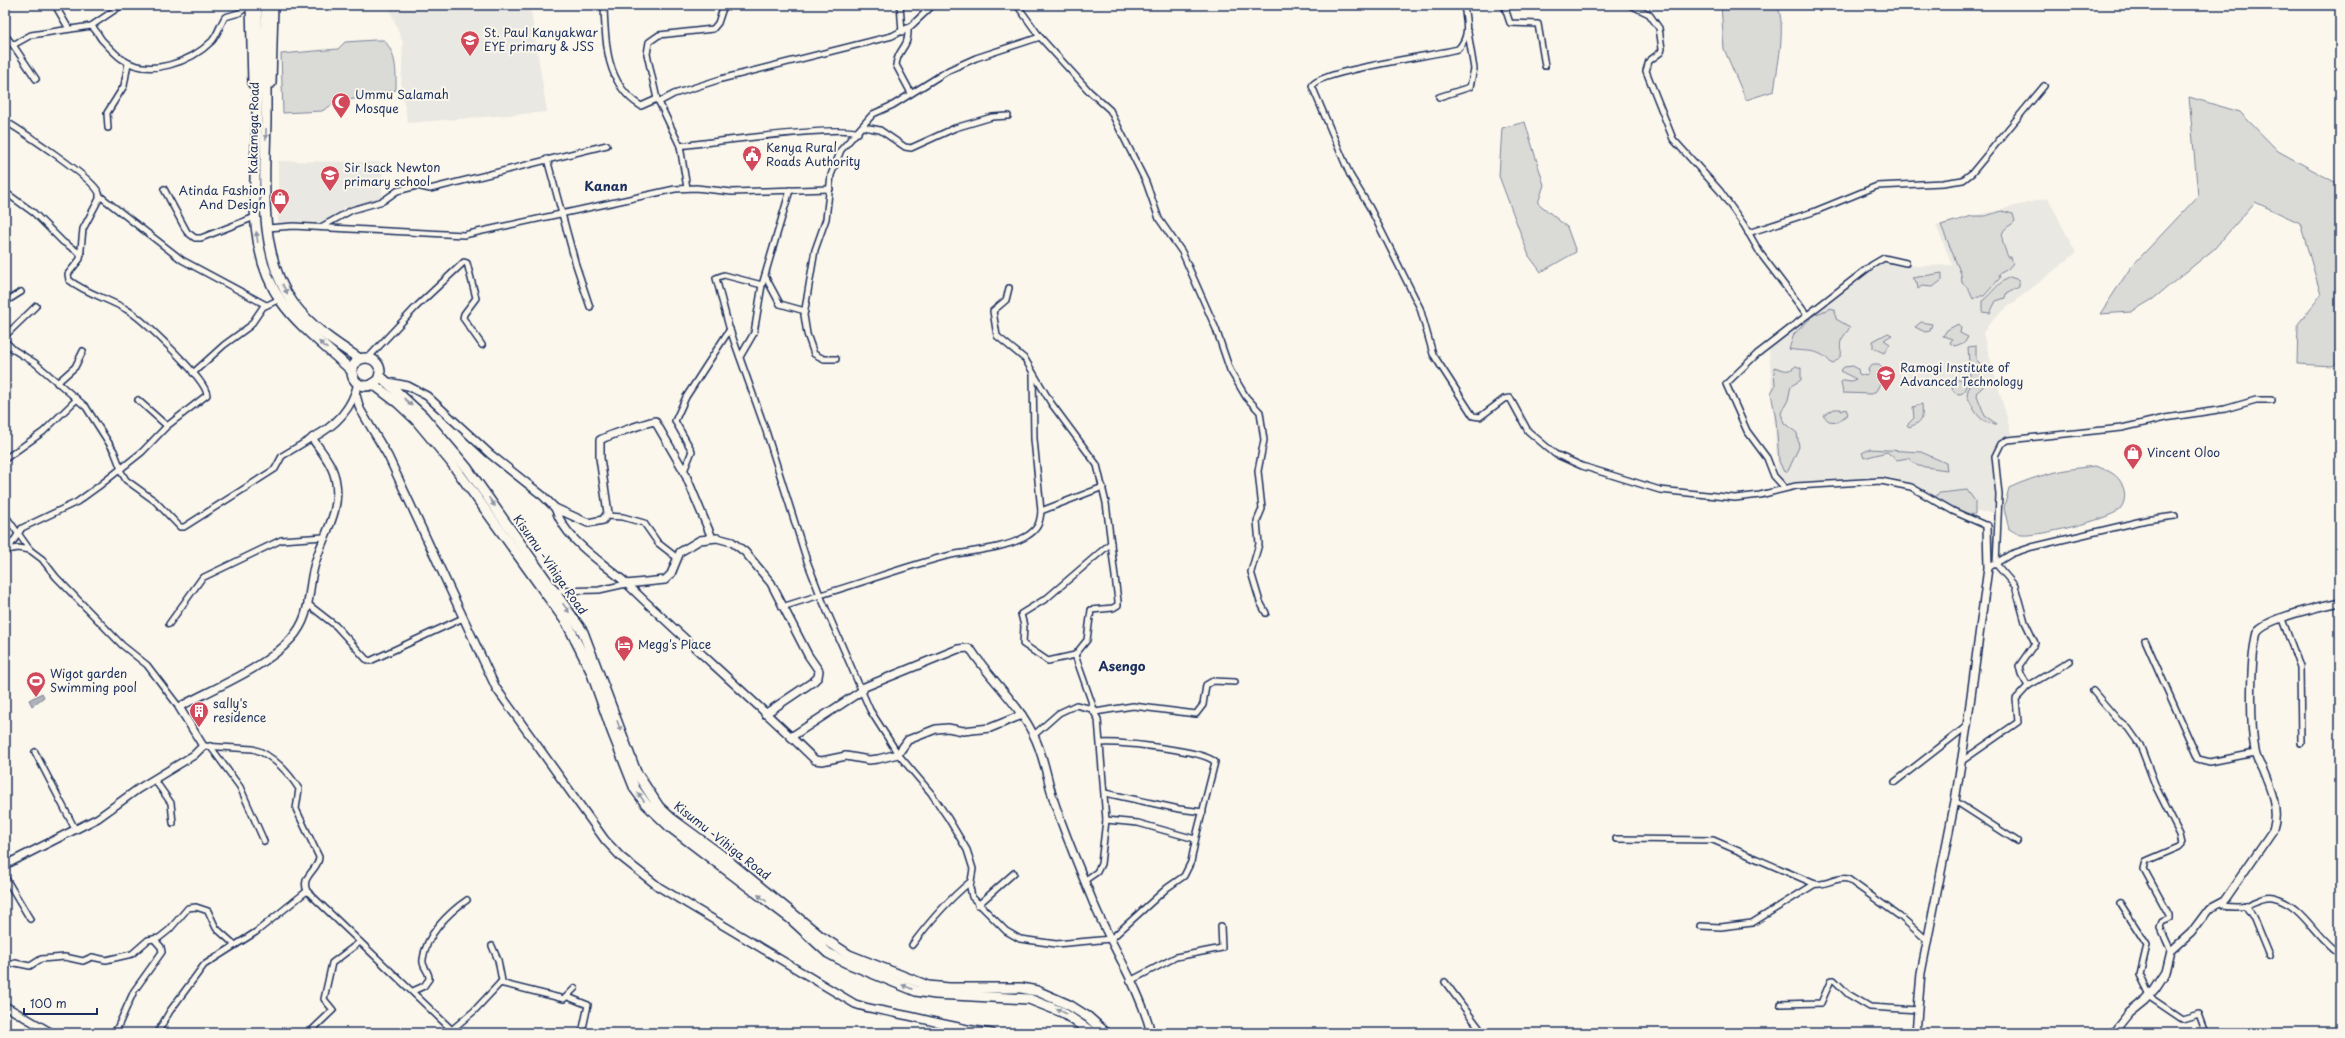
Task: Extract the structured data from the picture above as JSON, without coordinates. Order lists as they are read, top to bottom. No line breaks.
{"streets":{"highway":["Kakamega Road","Kisumu -Vihiga Road"]},"crossings":[["Kakamega Road","Kisumu -Vihiga Road"]],"districts":["Kanan","Asengo"],"places":{"school or university":["St. Paul Kanyakwar EYE primary & JSS","Sir Isack Newton primary school","Ramogi Institute of Advanced Technology"],"mosque":["Ummu Salamah Mosque"],"public building":["Kenya Rural Roads Authority"],"shop":["Atinda Fashion And Design","Vincent Oloo"],"hotel":["Megg's Place"],"sports":["Wigot garden Swimming pool"],"building":["sally's residence"]},"scale_bar":"100 m"}
